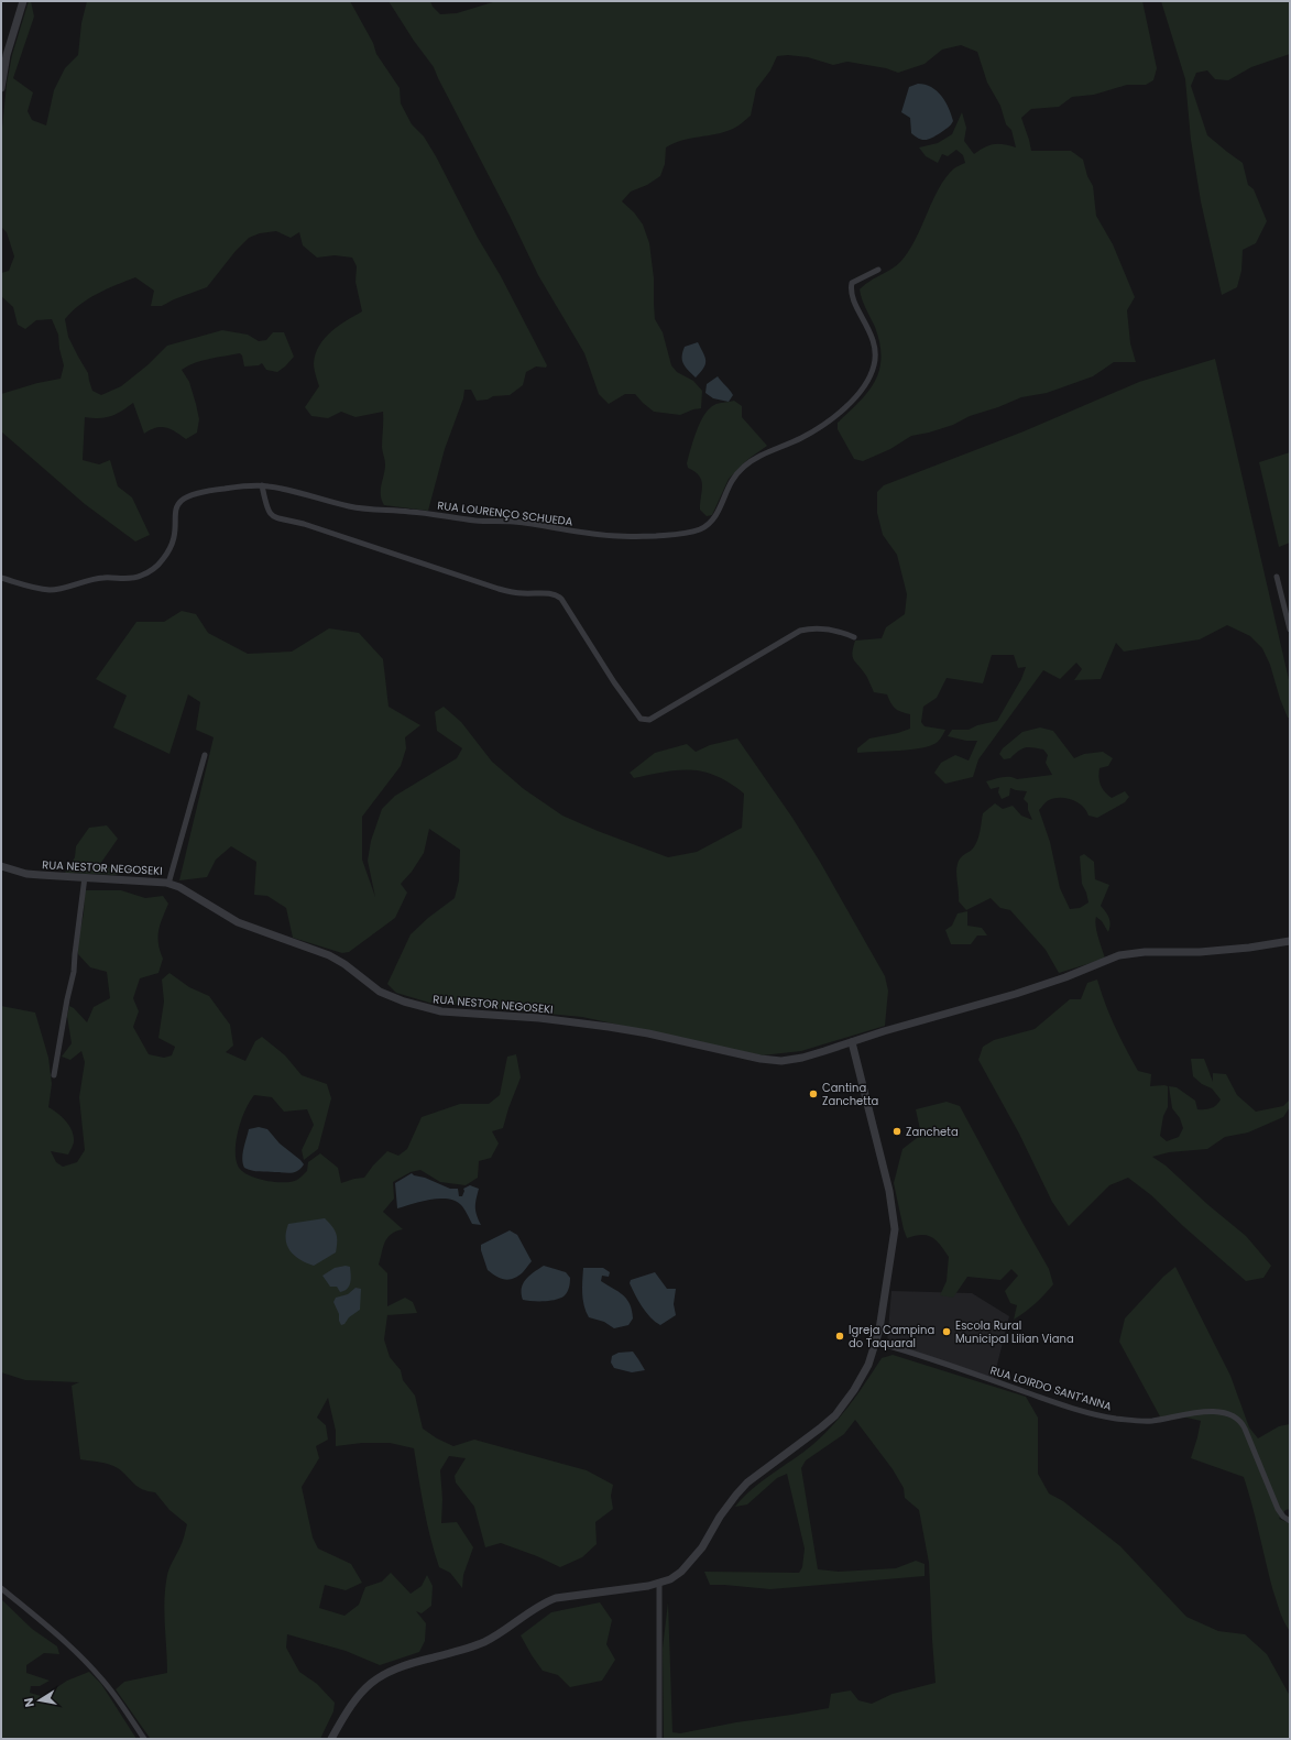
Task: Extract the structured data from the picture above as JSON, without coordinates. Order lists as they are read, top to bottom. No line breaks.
{"streets":{"street":["RUA LOURENÇO SCHUEDA","RUA NESTOR NEGOSEKI","RUA LOIRDO SANT'ANNA"]},"places":["Cantina Zanchetta","Zancheta","Escola Rural Municipal Lilian Viana","Igreja Campina do Taquaral"],"north":"left"}
